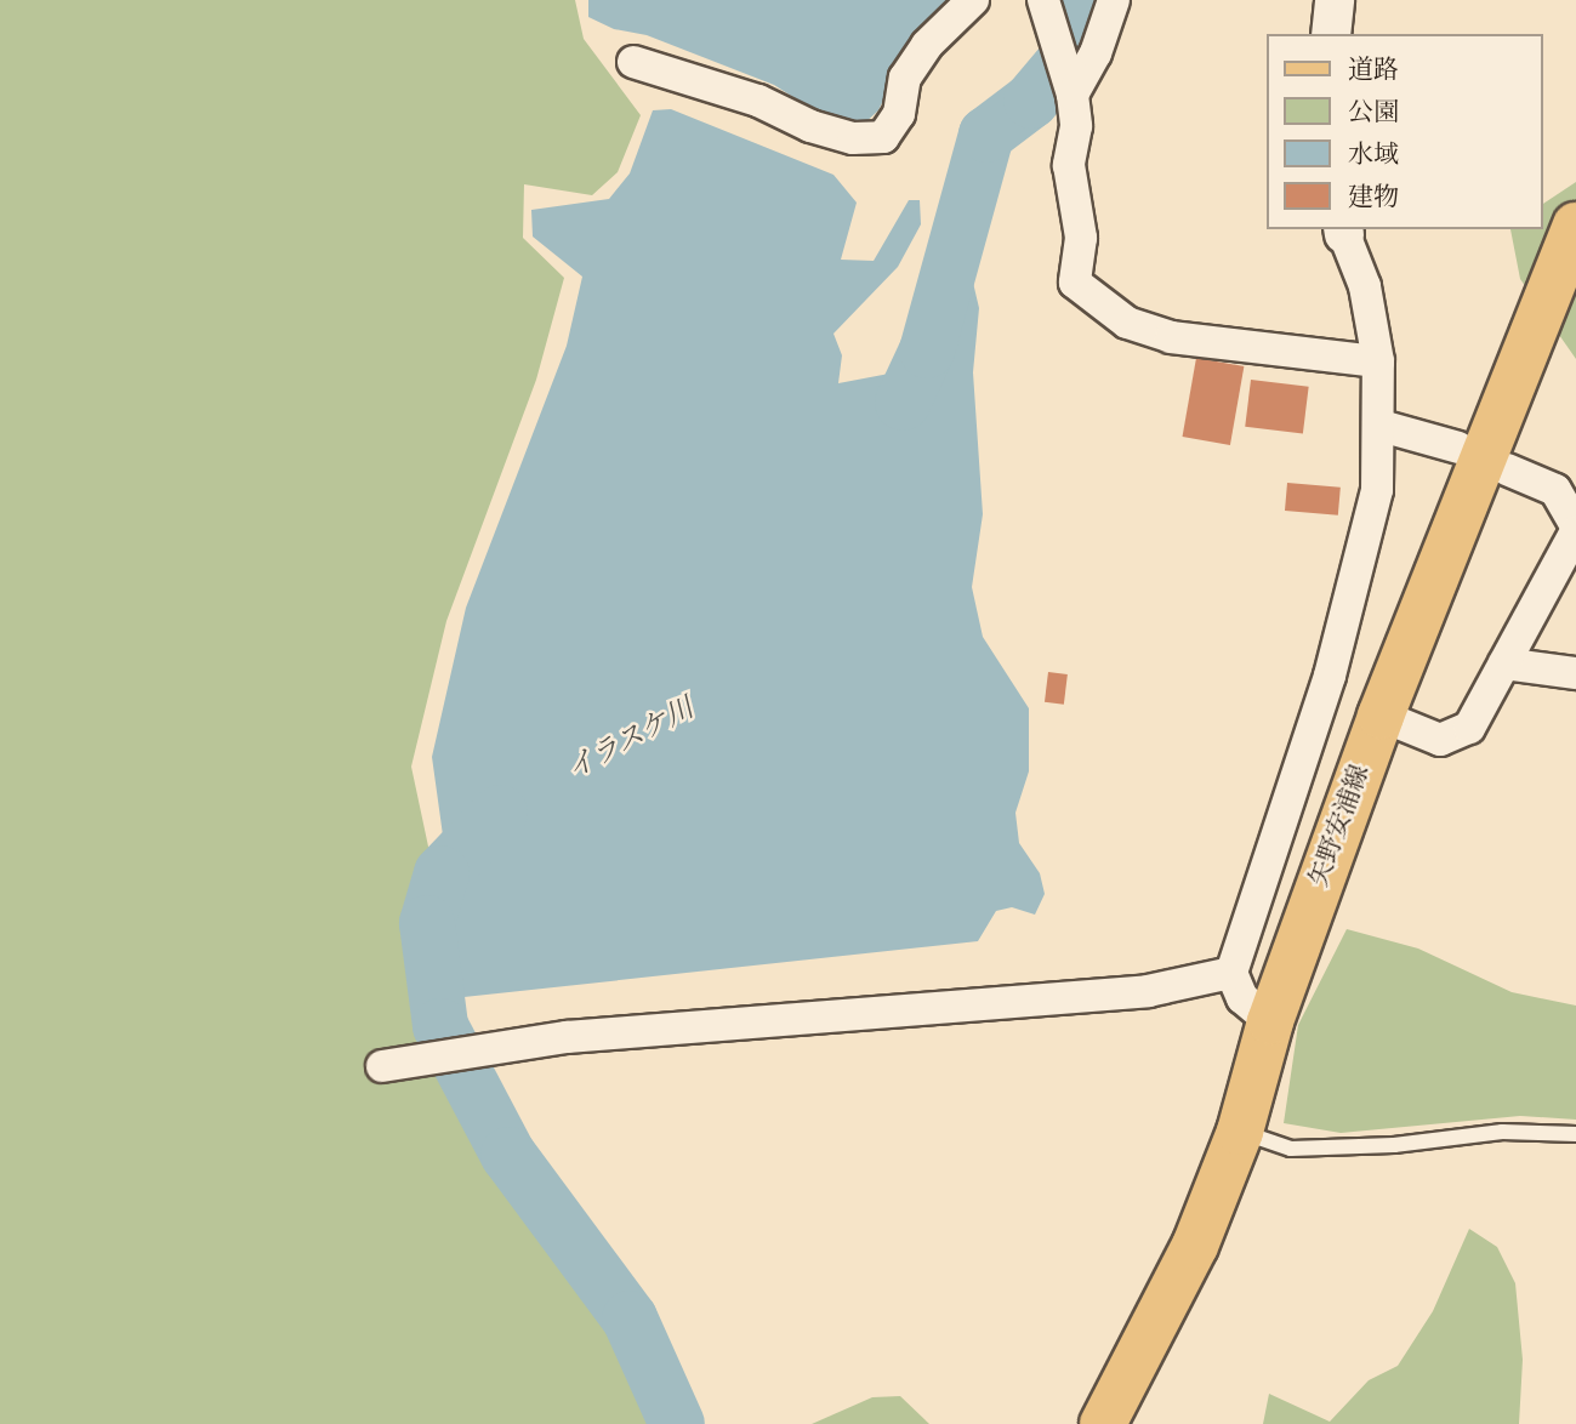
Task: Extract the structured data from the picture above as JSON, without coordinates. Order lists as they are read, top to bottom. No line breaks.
{"streets":{"main road":["矢野安浦線"]},"water":["イラスケ川"],"legend":["道路","公園","水域","建物"]}
